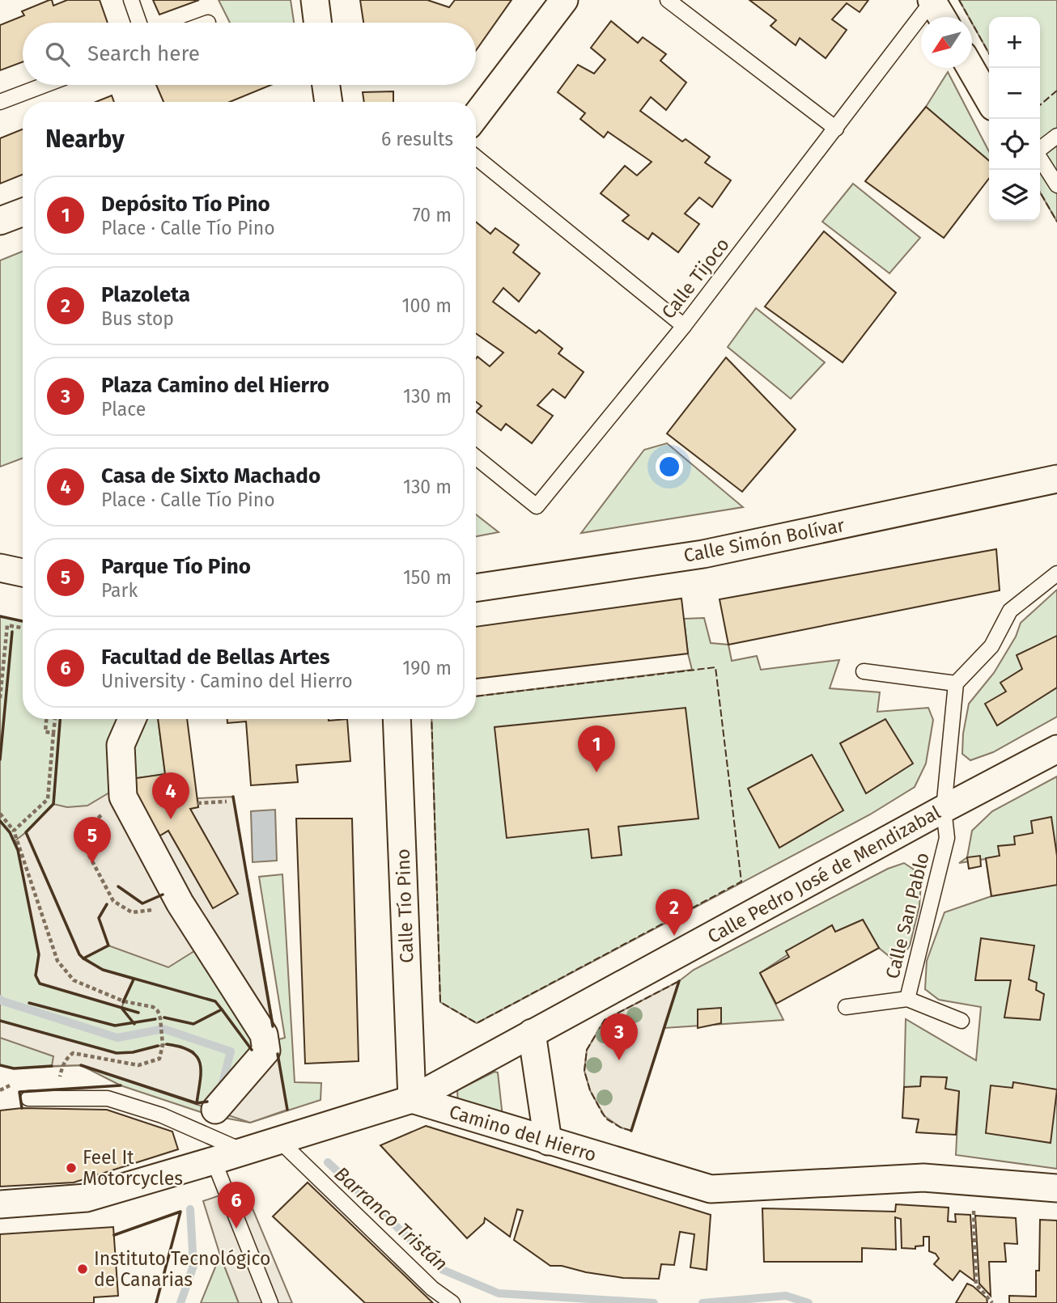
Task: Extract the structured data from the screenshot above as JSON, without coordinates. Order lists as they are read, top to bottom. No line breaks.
{"streets":{"street":["Calle Simón Bolívar","Calle Pedro José de Mendizabal","Calle Tío Pino","Camino del Hierro"],"lane":["Calle Tijoco","Calle San Pablo"]},"crossings":[["Calle Pedro José de Mendizabal","Calle Tío Pino"],["Calle Pedro José de Mendizabal","Calle San Pablo"],["Calle Pedro José de Mendizabal","Camino del Hierro"],["Calle Tío Pino","Camino del Hierro"]],"water":["Barranco Tristán"],"places":["Feel It Motorcycles","Instituto Tecnológico de Canarias"],"north":"bottom left","page":{"map_buttons":["+","−"],"search":"Search here","heading":["Nearby","6 results"],"list":[{"mark":"1","name":"Depósito Tío Pino","note":"Place · Calle Tío Pino","value":"70 m"},{"mark":"2","name":"Plazoleta","note":"Bus stop","value":"100 m"},{"mark":"3","name":"Plaza Camino del Hierro","note":"Place","value":"130 m"},{"mark":"4","name":"Casa de Sixto Machado","note":"Place · Calle Tío Pino","value":"130 m"},{"mark":"5","name":"Parque Tío Pino","note":"Park","value":"150 m"},{"mark":"6","name":"Facultad de Bellas Artes","note":"University · Camino del Hierro","value":"190 m"}],"pins":["1","4","5","2","3","6"]}}
